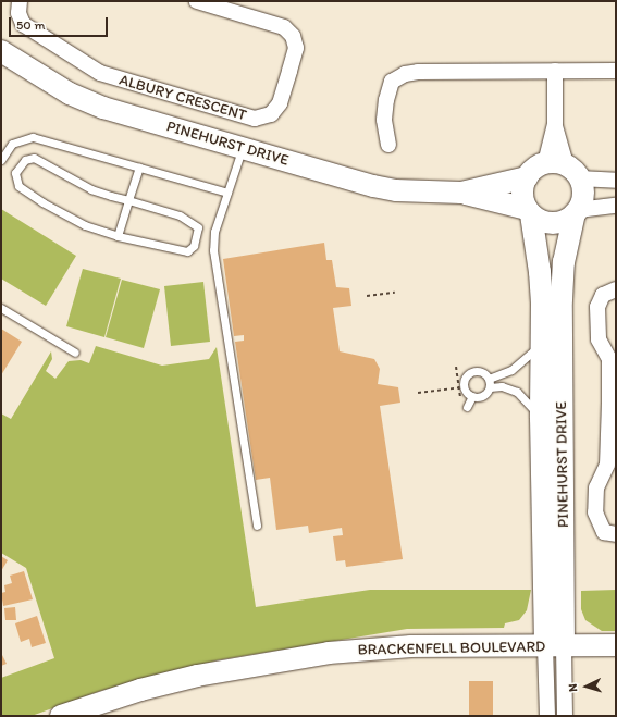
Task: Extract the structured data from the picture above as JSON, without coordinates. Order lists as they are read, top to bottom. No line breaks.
{"streets":{"street":["ALBURY CRESCENT","PINEHURST DRIVE","BRACKENFELL BOULEVARD"]},"crossings":[["PINEHURST DRIVE","BRACKENFELL BOULEVARD"]],"scale_bar":"50 m","north":"left"}
